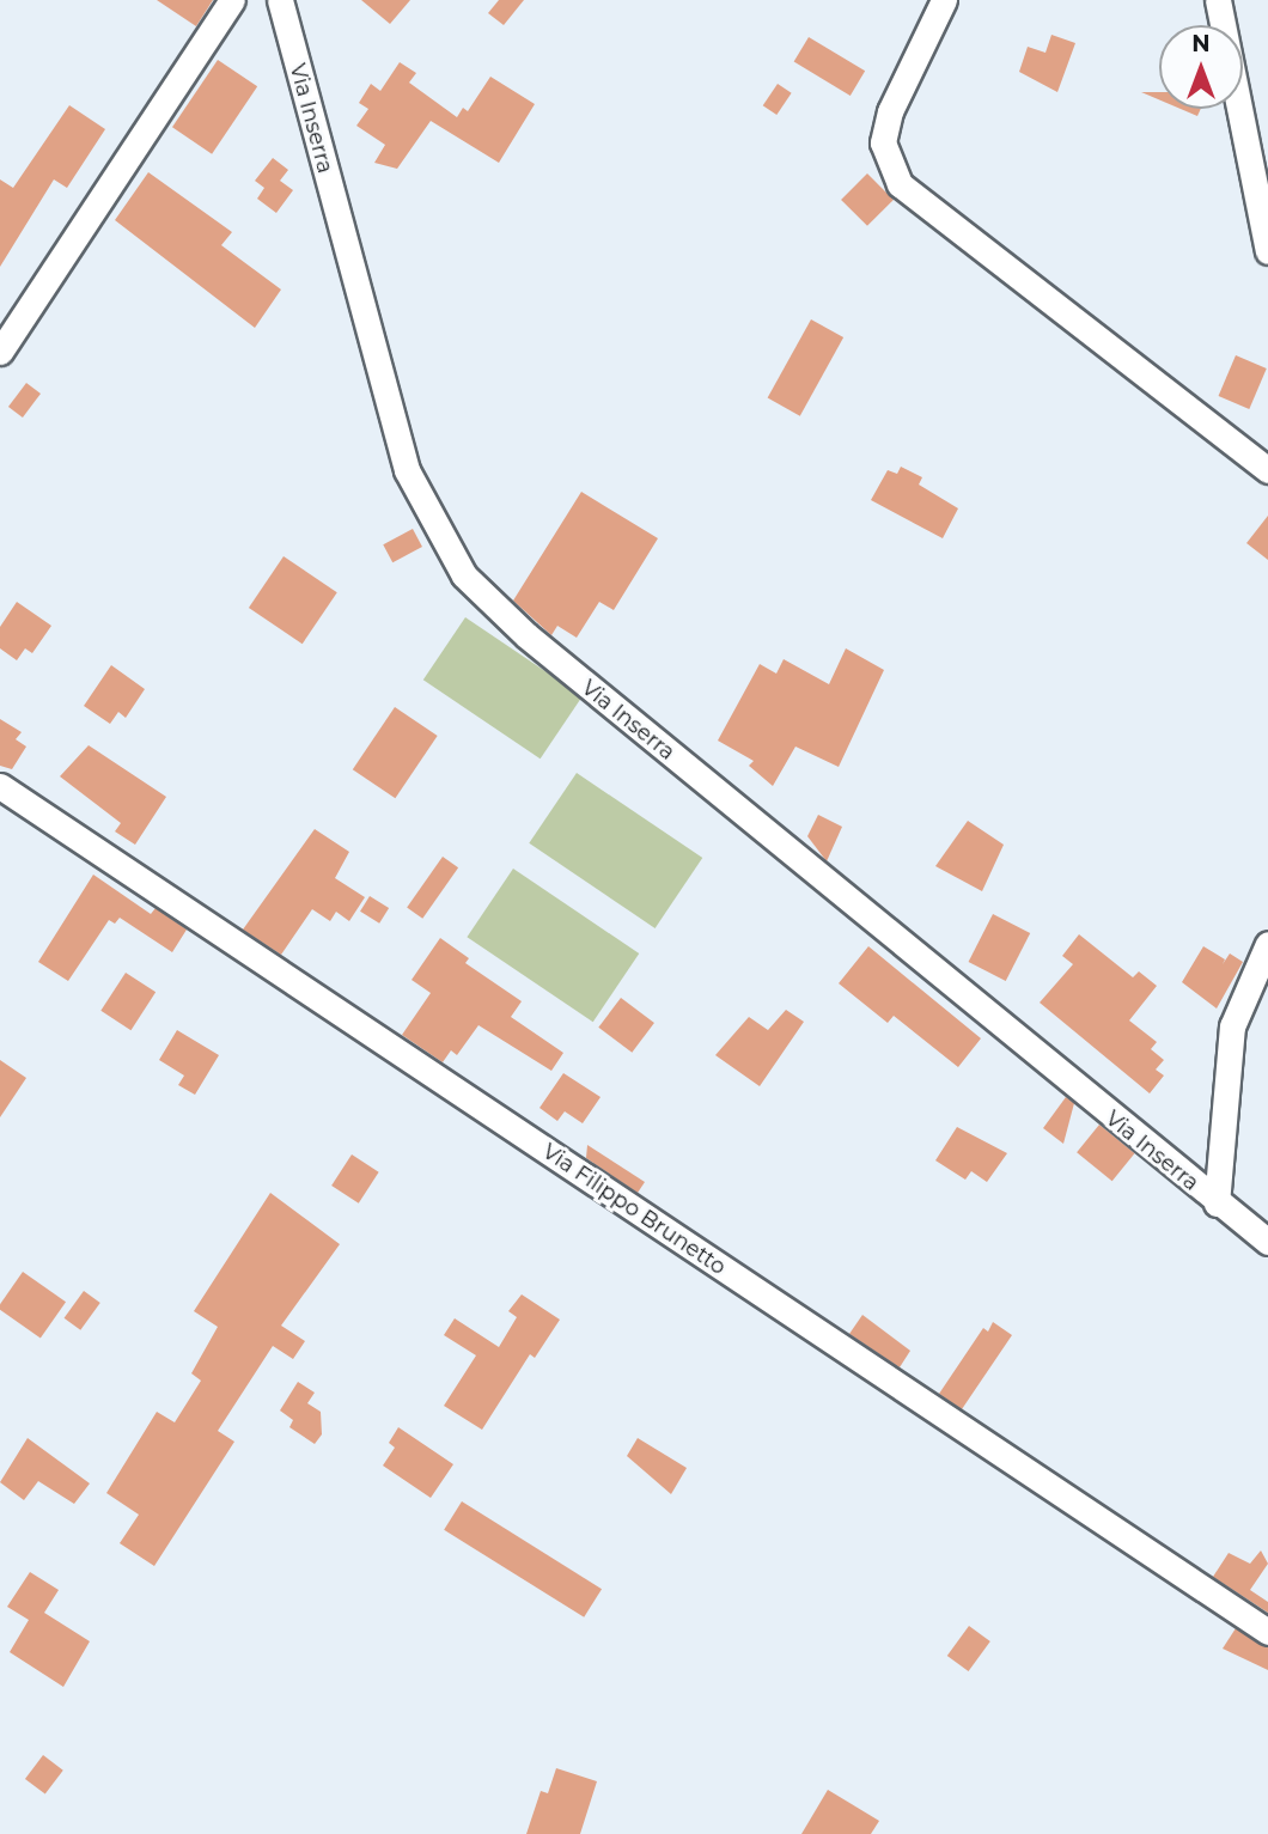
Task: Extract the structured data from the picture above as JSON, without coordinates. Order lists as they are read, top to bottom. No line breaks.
{"streets":{"street":["Via Inserra","Via Filippo Brunetto"]},"north":"top"}
